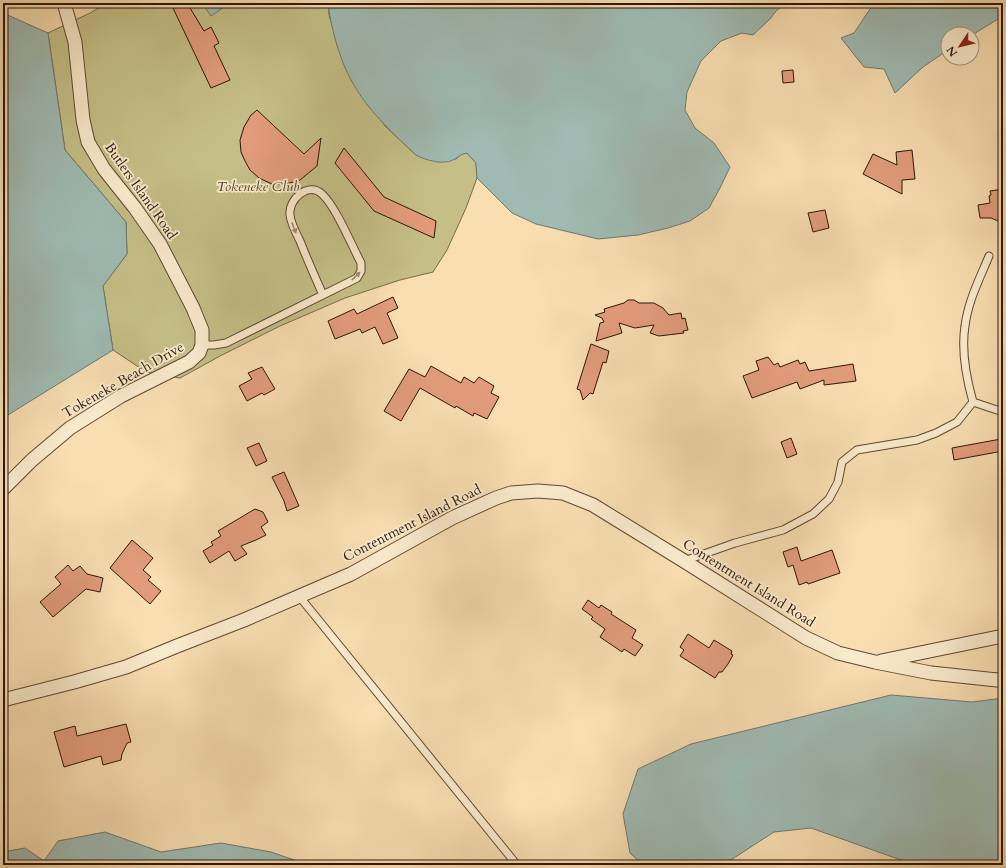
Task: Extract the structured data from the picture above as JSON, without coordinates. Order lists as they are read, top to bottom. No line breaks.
{"streets":{"street":["Butlers Island Road","Tokeneke Beach Drive","Contentment Island Road"]},"crossings":[["Butlers Island Road","Tokeneke Beach Drive"]],"parks":["Tokeneke Club"],"north":"bottom left"}
